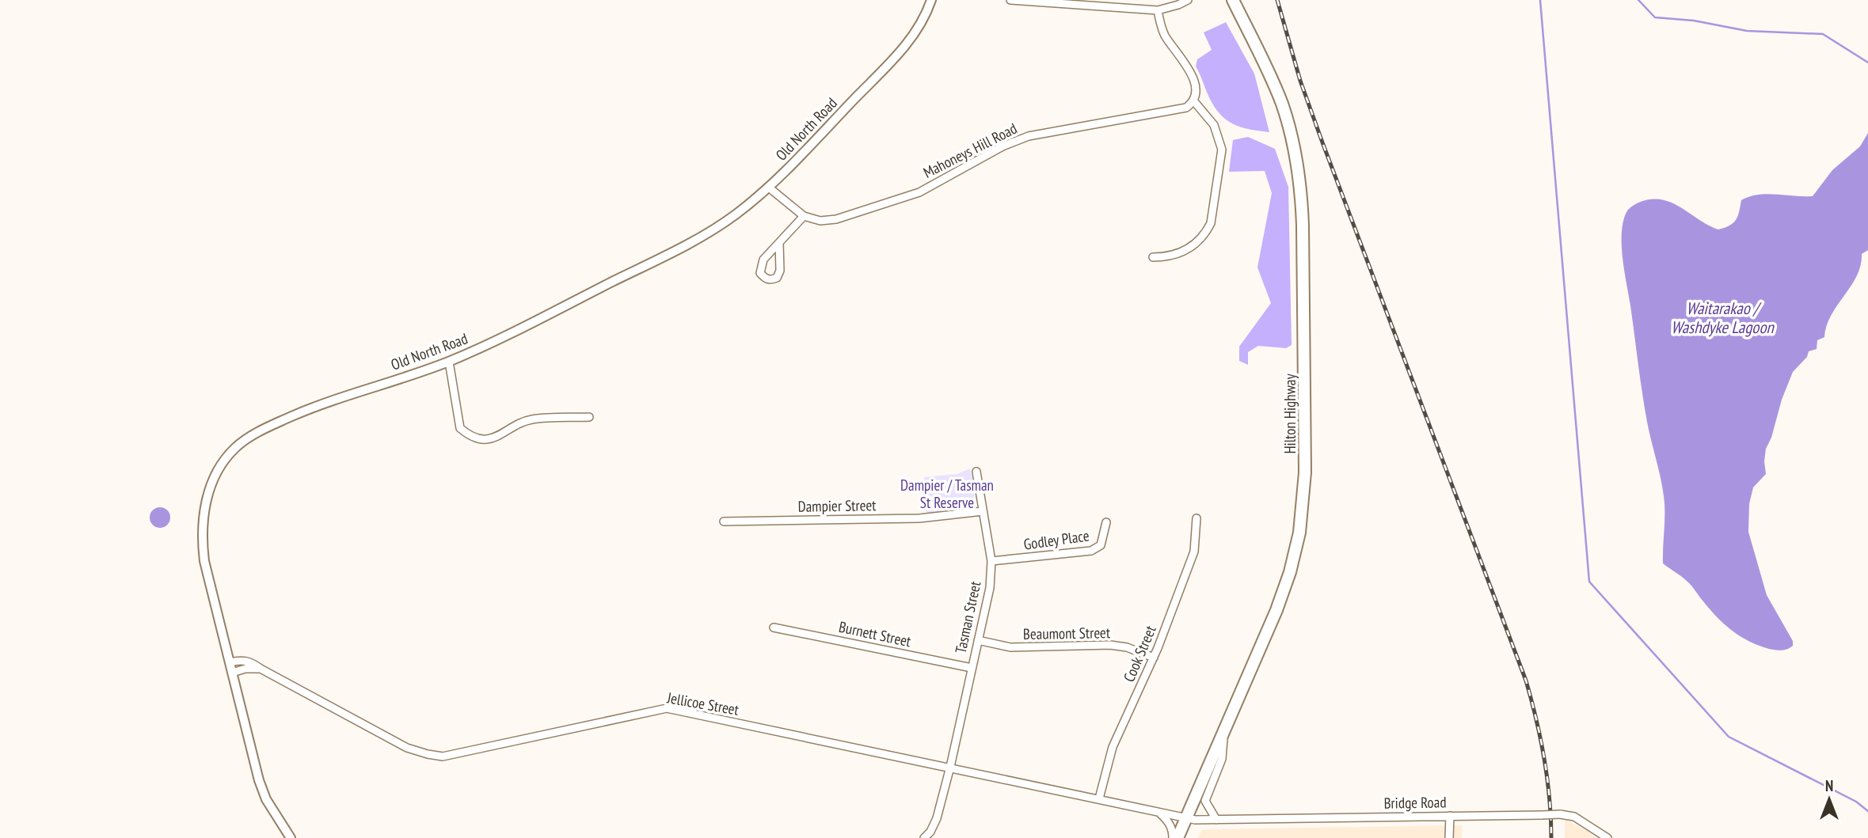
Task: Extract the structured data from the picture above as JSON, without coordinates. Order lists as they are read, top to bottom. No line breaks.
{"streets":{"highway":["Hilton Highway"],"street":["Old North Road","Mahoneys Hill Road","Dampier Street","Godley Place","Tasman Street","Beaumont Street","Burnett Street","Cook Street","Jellicoe Street","Bridge Road"]},"crossings":[["Old North Road","Jellicoe Street"],["Hilton Highway","Jellicoe Street"],["Hilton Highway","Bridge Road"],["Dampier Street","Tasman Street"],["Godley Place","Tasman Street"],["Tasman Street","Beaumont Street"],["Tasman Street","Burnett Street"],["Tasman Street","Jellicoe Street"],["Beaumont Street","Cook Street"],["Cook Street","Jellicoe Street"],["Jellicoe Street","Bridge Road"]],"water":["Waitarakao / Washdyke Lagoon"],"parks":["Dampier / Tasman St Reserve"],"north":"top"}
